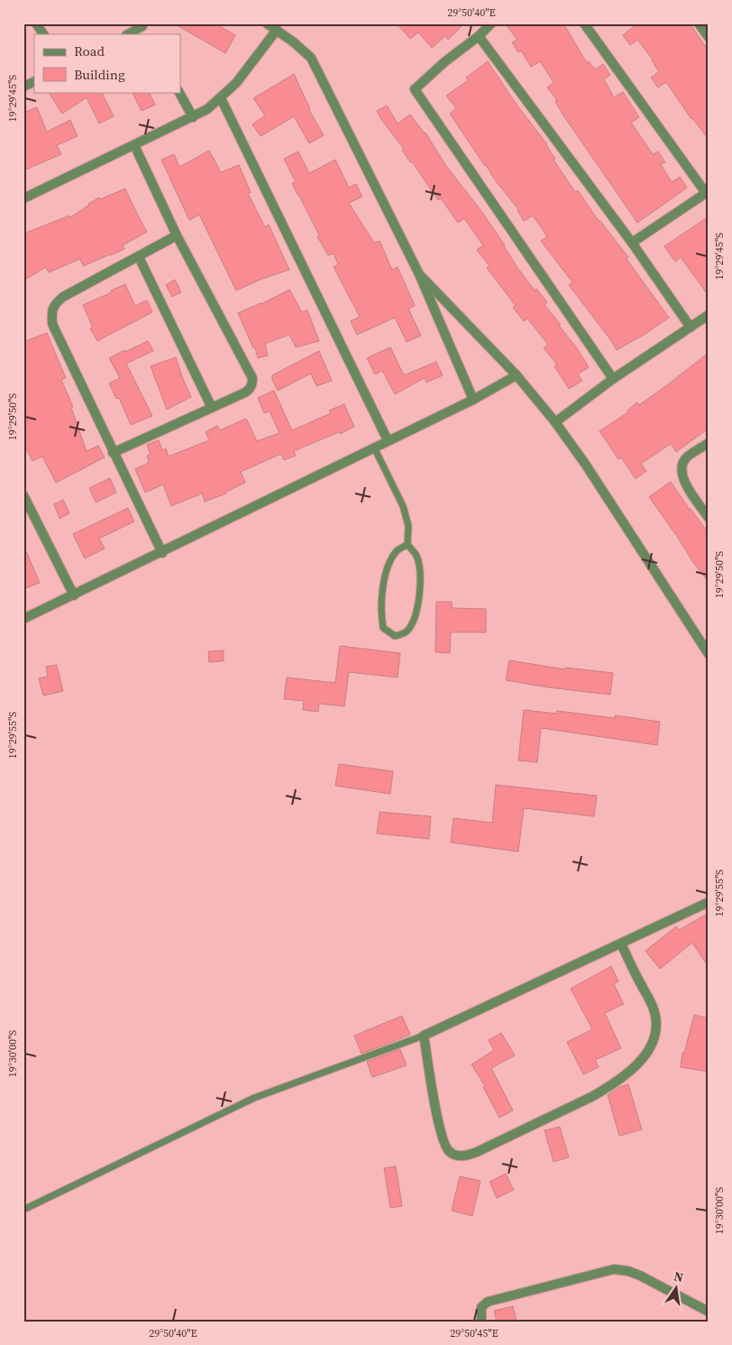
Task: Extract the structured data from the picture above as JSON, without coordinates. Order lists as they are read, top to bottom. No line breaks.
{"legend":["Road","Building"],"north":"top","coordinates":["29°50'40\"E","19°29'45\"S","19°29'50\"S","19°29'55\"S","19°30'00\"S","29°50'45\"E"]}
